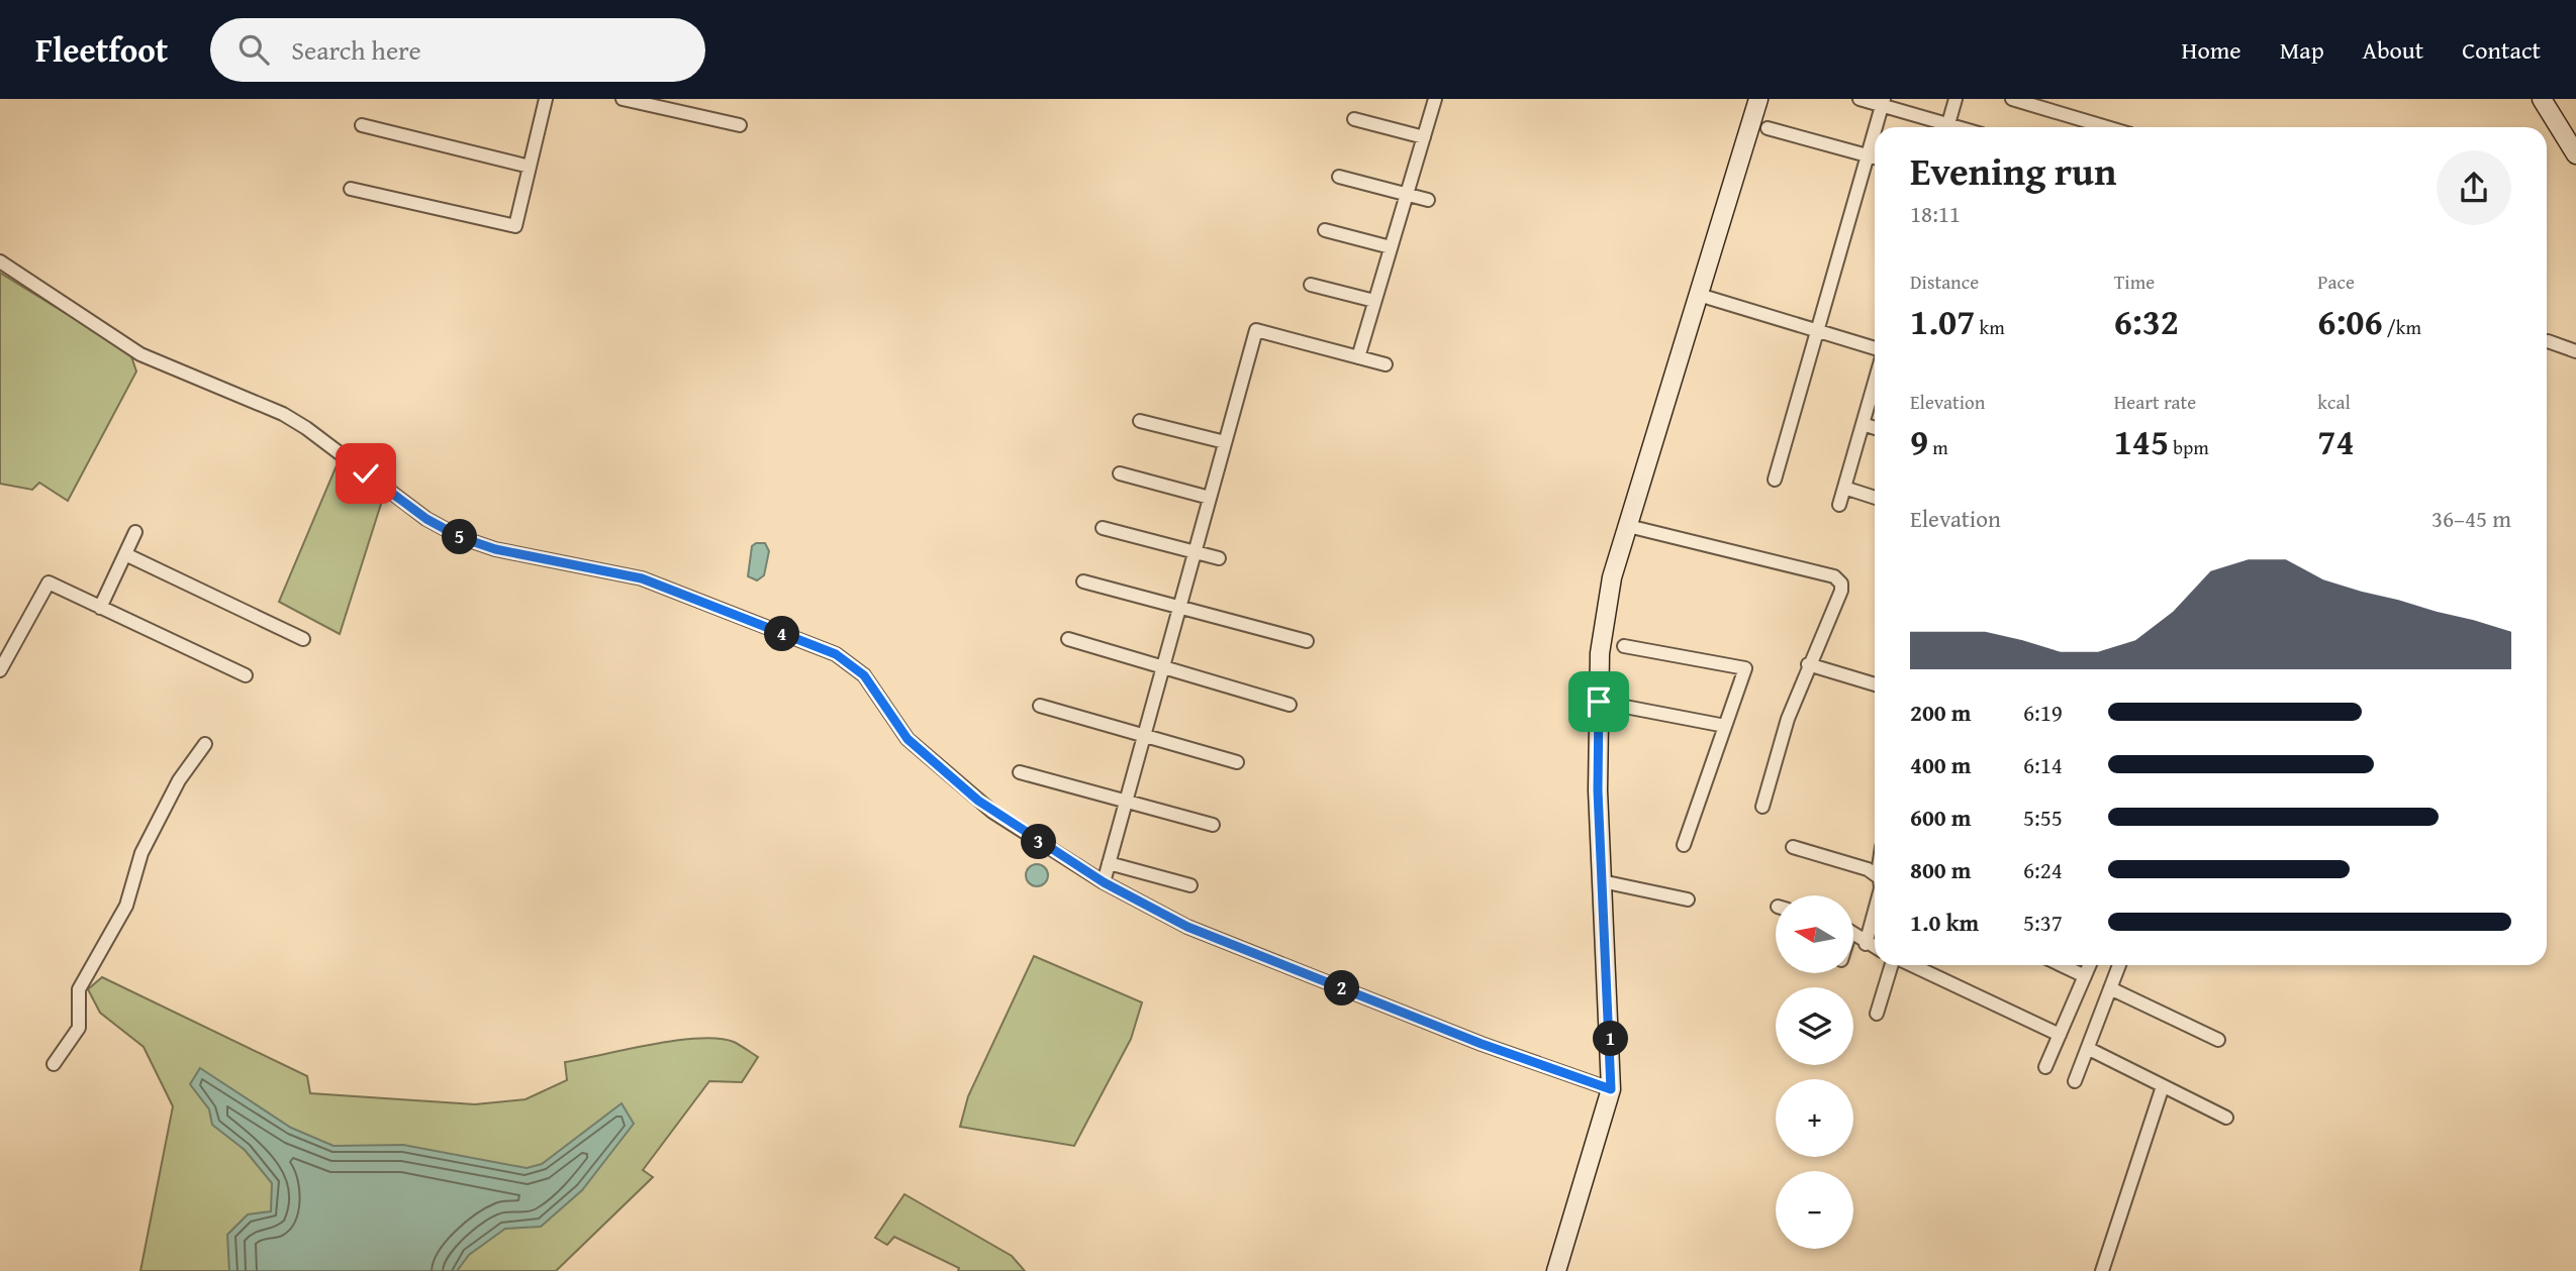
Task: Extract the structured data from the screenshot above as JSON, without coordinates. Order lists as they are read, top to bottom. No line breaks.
{"north":"left","page":{"header":"Fleetfoot","search":"Search here","nav":["Home","Map","About","Contact"],"heading":["Evening run","18:11"],"stats":[["Distance","1.07 km"],["Time","6:32"],["Pace","6:06 /km"],["Elevation","9 m"],["Heart rate","145 bpm"],["kcal","74"]],"chart":["Elevation","36–45 m"],"pins":["5","4","3","2","1"],"list":[{"name":"200 m","note":"6:19"},{"name":"400 m","note":"6:14"},{"name":"600 m","note":"5:55"},{"name":"800 m","note":"6:24"},{"name":"1.0 km","note":"5:37"}],"map_buttons":["+","−"]}}
